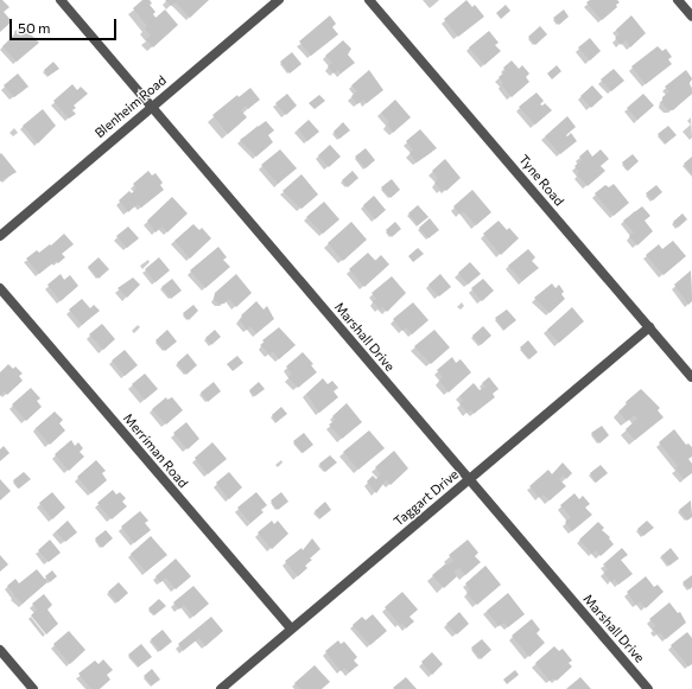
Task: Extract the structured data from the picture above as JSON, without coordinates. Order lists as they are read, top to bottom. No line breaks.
{"streets":{"street":["Blenheim Road","Tyne Road","Marshall Drive","Merriman Road","Taggart Drive"]},"crossings":[["Blenheim Road","Marshall Drive"],["Tyne Road","Taggart Drive"],["Marshall Drive","Taggart Drive"],["Merriman Road","Taggart Drive"]],"scale_bar":"50 m"}
